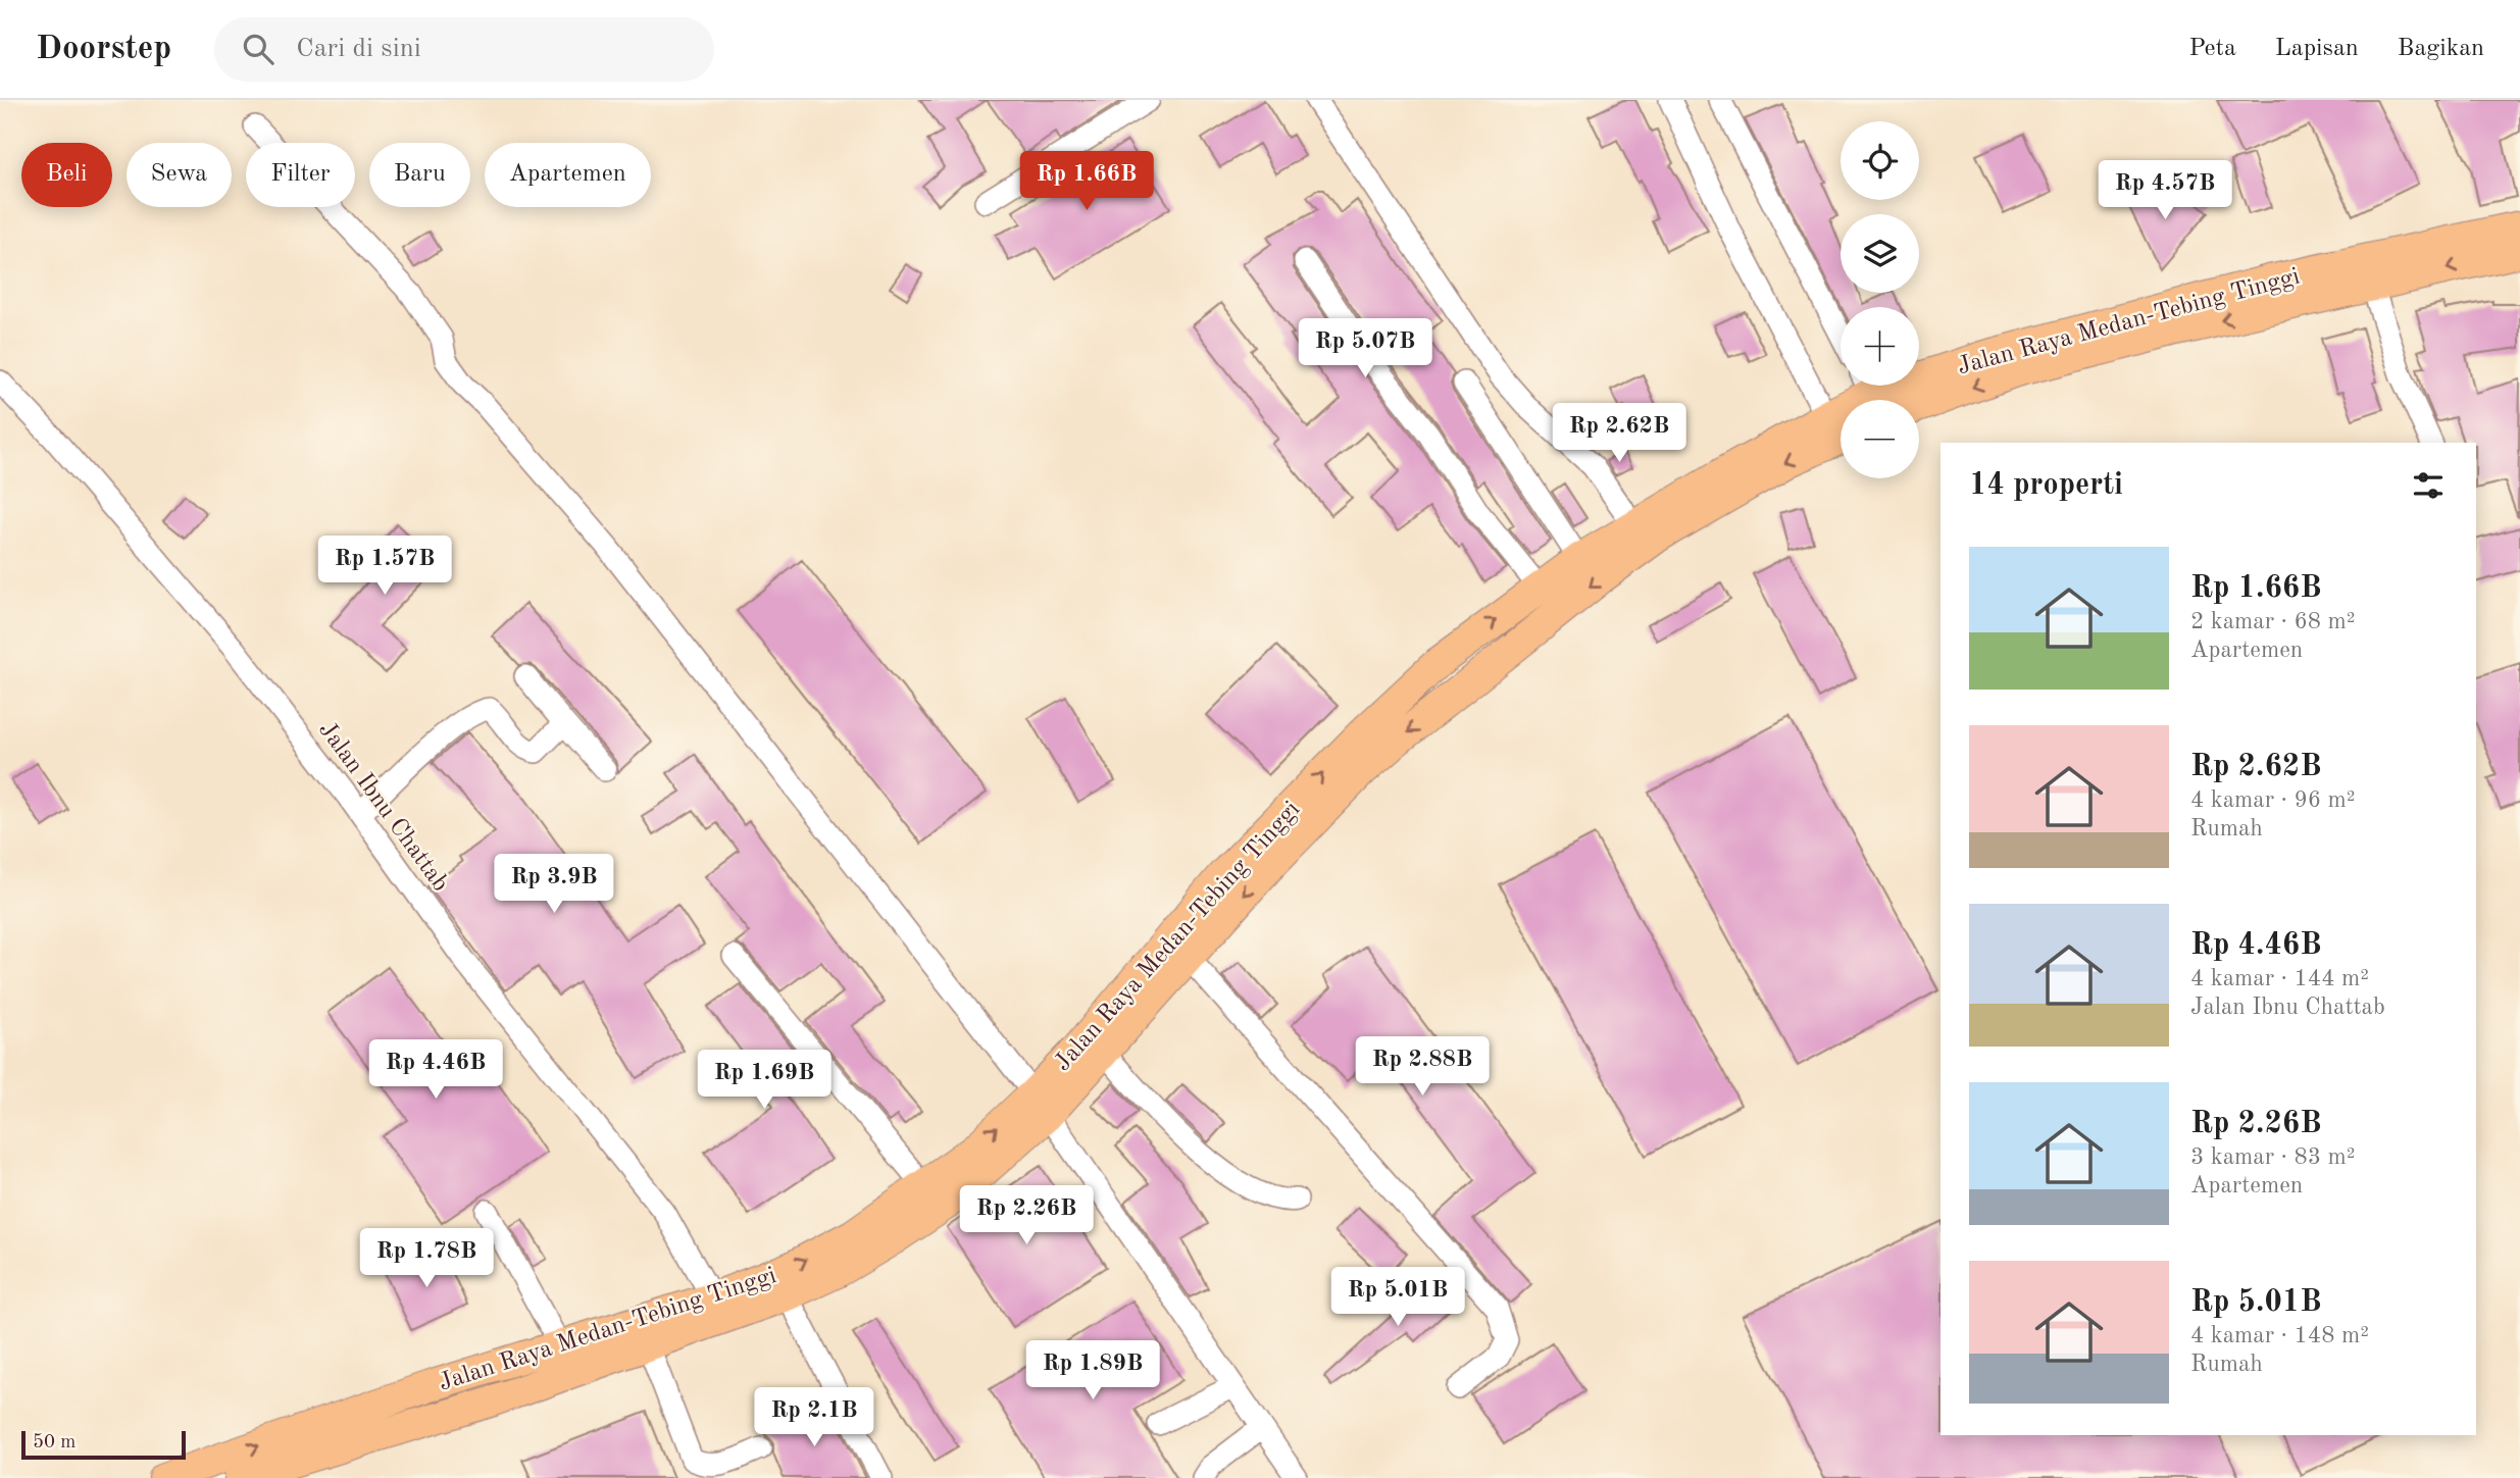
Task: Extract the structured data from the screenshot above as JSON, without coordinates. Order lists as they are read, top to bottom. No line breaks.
{"streets":{"highway":["Jalan Raya Medan-Tebing Tinggi"],"street":["Jalan Ibnu Chattab"]},"crossings":[["Jalan Raya Medan-Tebing Tinggi","Jalan Ibnu Chattab"]],"scale_bar":"50 m","page":{"header":"Doorstep","search":"Cari di sini","nav":["Peta","Lapisan","Bagikan"],"map_buttons":["+","−"],"chip":["Beli","Sewa","Filter","Baru","Apartemen"],"price":["Rp 1.66B","Rp 4.57B","Rp 5.07B","Rp 2.62B","Rp 1.57B","Rp 3.9B","Rp 2.88B","Rp 4.46B","Rp 1.69B","Rp 2.26B","Rp 1.78B","Rp 5.01B","Rp 1.89B","Rp 2.1B"],"heading":"14 properti","list":[{"name":"Rp 1.66B","note":"2 kamar · 68 m² · Apartemen"},{"name":"Rp 2.62B","note":"4 kamar · 96 m² · Rumah"},{"name":"Rp 4.46B","note":"4 kamar · 144 m² · Jalan Ibnu Chattab"},{"name":"Rp 2.26B","note":"3 kamar · 83 m² · Apartemen"},{"name":"Rp 5.01B","note":"4 kamar · 148 m² · Rumah"}],"scale":"50 m"}}
